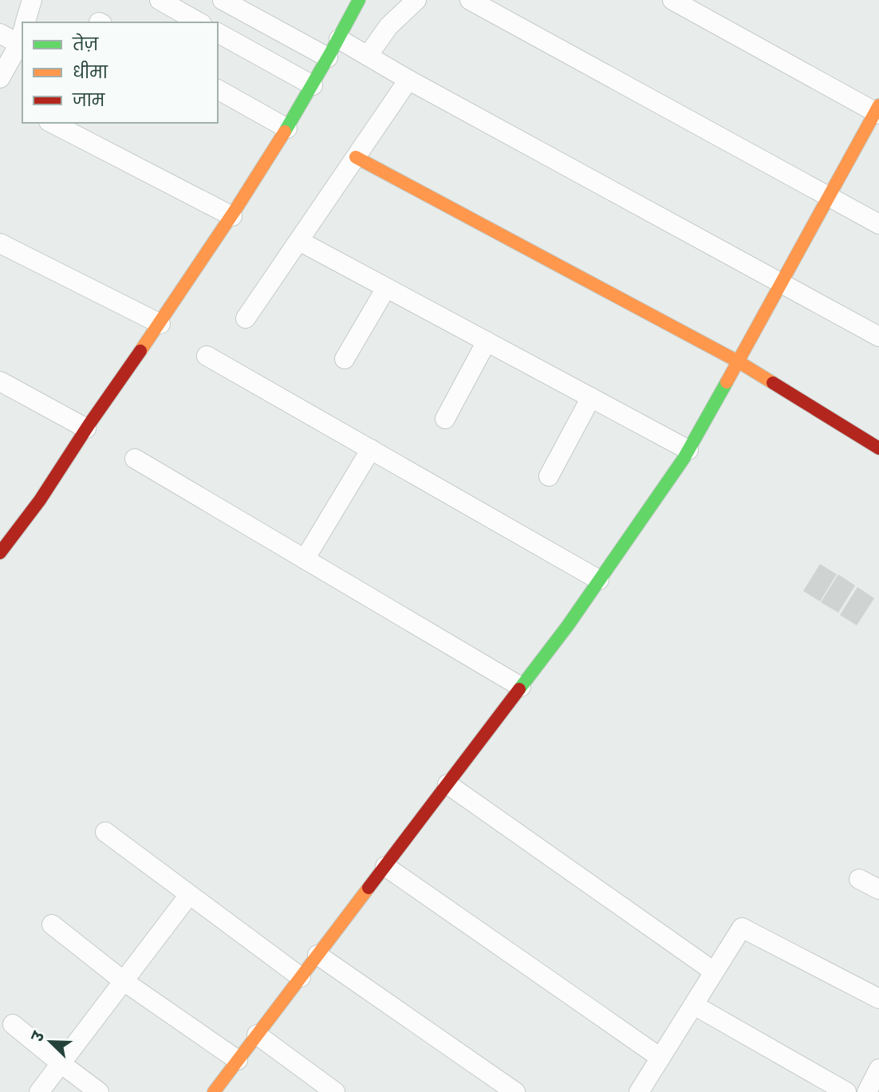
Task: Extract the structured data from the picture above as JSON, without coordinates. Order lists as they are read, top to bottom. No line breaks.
{"legend":["तेज़","धीमा","जाम"],"north":"top left"}
